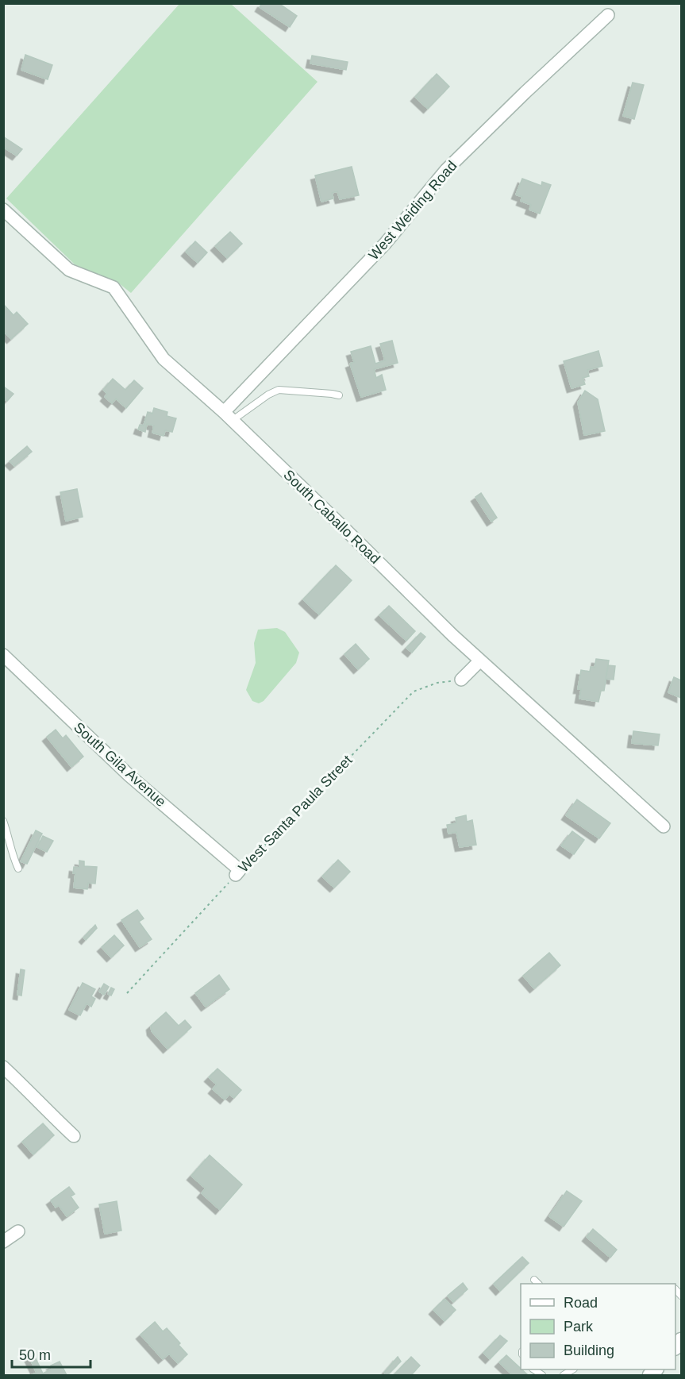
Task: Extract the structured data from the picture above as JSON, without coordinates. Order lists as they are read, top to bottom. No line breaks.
{"streets":{"street":["West Weiding Road","South Caballo Road","South Gila Avenue"],"path":["West Santa Paula Street"]},"crossings":[["West Weiding Road","South Caballo Road"],["South Gila Avenue","West Santa Paula Street"]],"legend":["Road","Park","Building"],"scale_bar":"50 m"}
